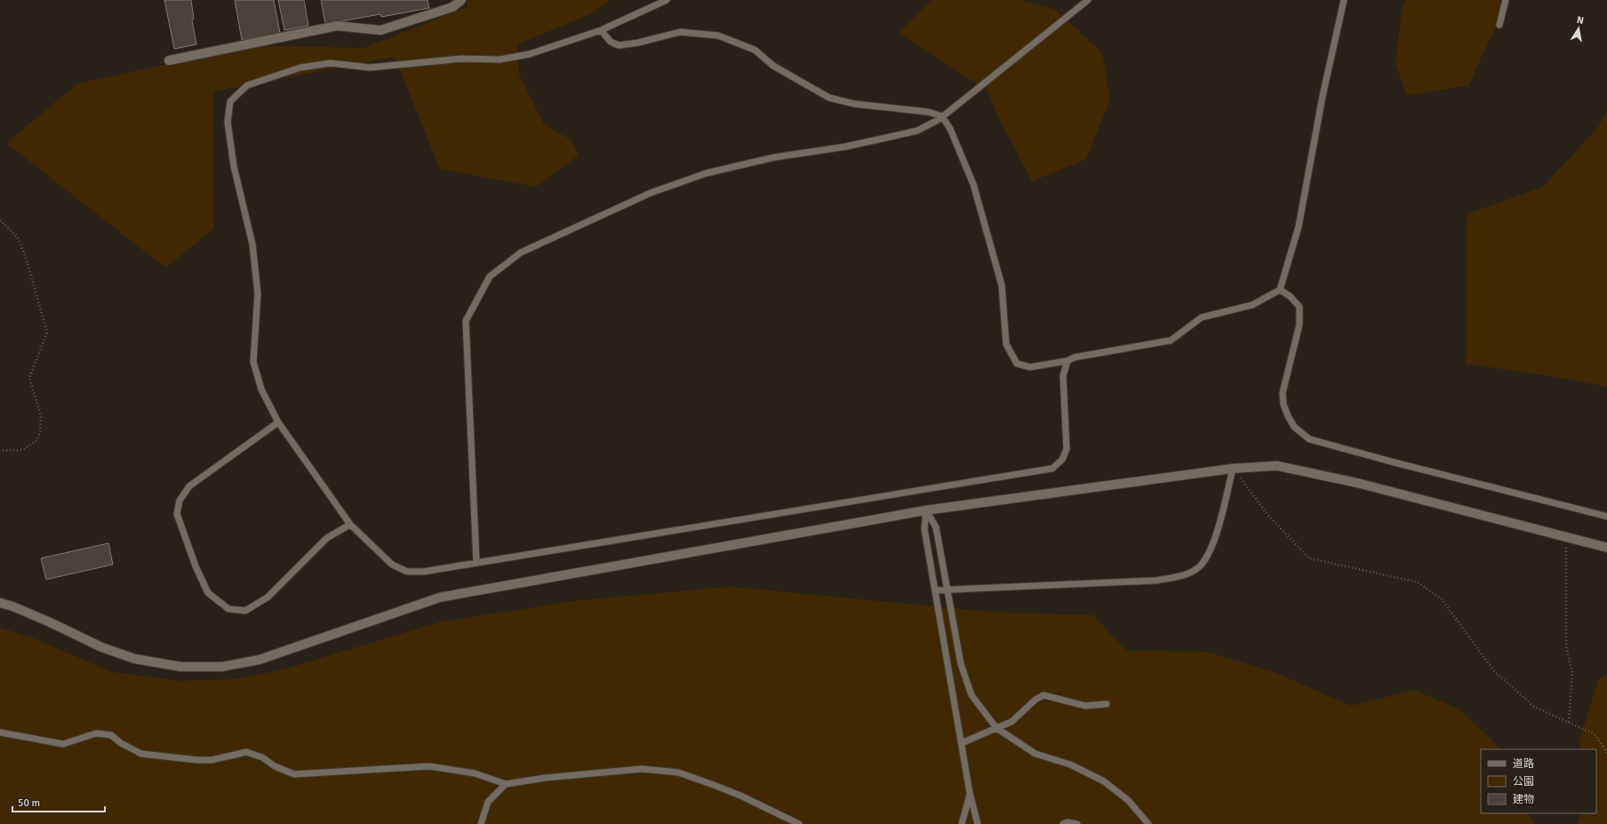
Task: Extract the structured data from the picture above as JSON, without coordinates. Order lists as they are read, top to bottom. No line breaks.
{"legend":["道路","公園","建物"],"scale_bar":"50 m","north":"top"}
